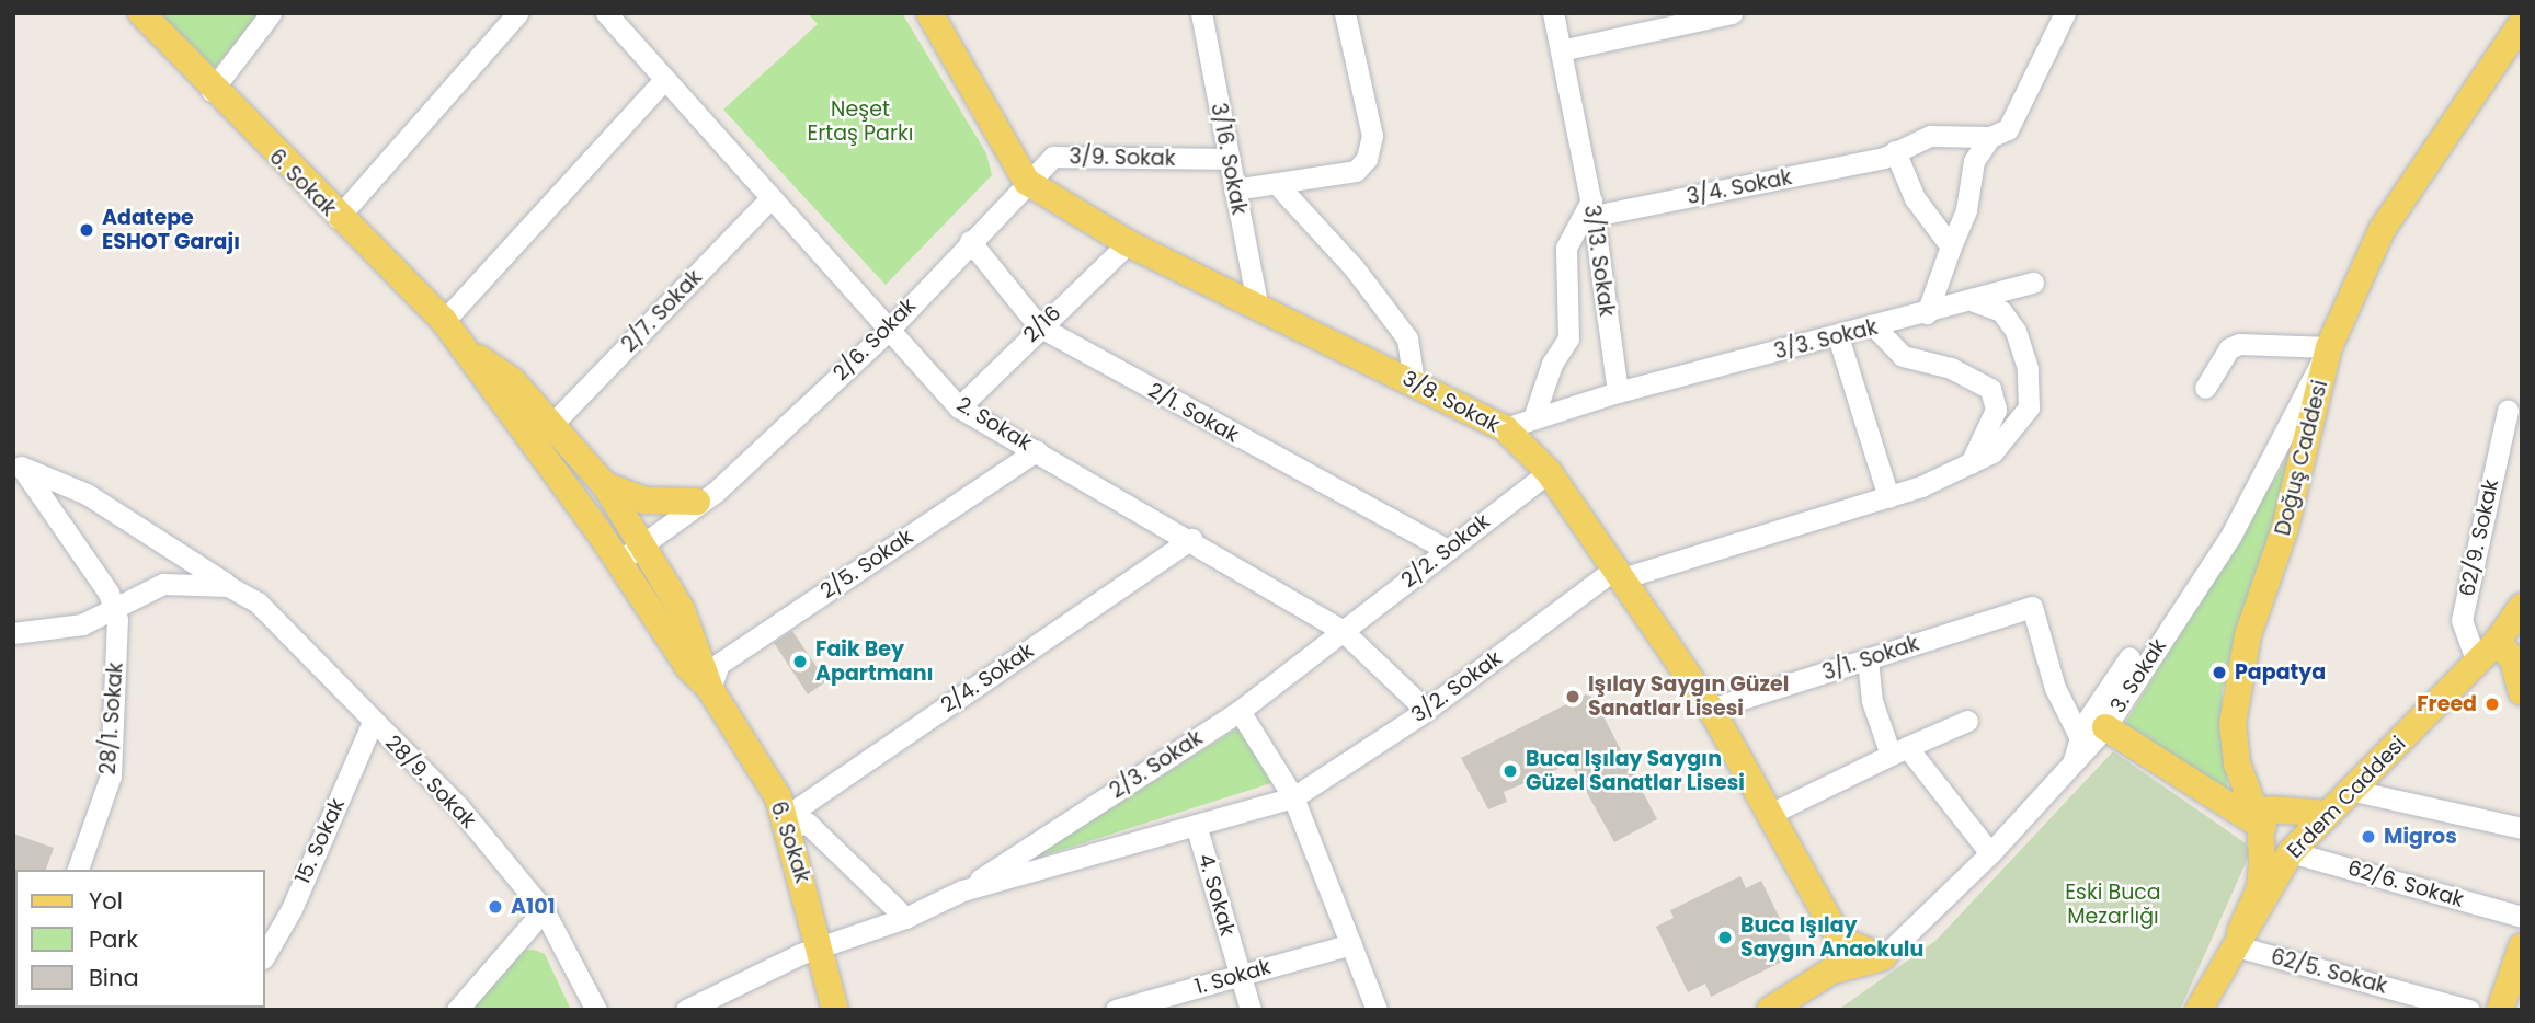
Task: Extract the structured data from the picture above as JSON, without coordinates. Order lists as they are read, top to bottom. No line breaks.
{"streets":{"main road":["6. Sokak","3/8. Sokak","Doğuş Caddesi","3. Sokak","Erdem Caddesi"],"street":["3/9. Sokak","3/16. Sokak","3/4. Sokak","3/13. Sokak","2/7. Sokak","2/16","2/6. Sokak","3/3. Sokak","2/1. Sokak","2. Sokak","62/9. Sokak","2/2. Sokak","2/5. Sokak","3/1. Sokak","2/4. Sokak","3/2. Sokak","28/1. Sokak","2/3. Sokak","28/9. Sokak","15. Sokak","62/6. Sokak","4. Sokak","62/5. Sokak","1. Sokak"]},"crossings":[["3/9. Sokak","3/16. Sokak"],["3/9. Sokak","2/6. Sokak"],["3/9. Sokak","3/8. Sokak"],["3/16. Sokak","3/8. Sokak"],["6. Sokak","2/7. Sokak"],["6. Sokak","2/6. Sokak"],["6. Sokak","2/5. Sokak"],["6. Sokak","2/4. Sokak"],["6. Sokak","2/3. Sokak"],["3/4. Sokak","3/13. Sokak"],["3/13. Sokak","3/3. Sokak"],["2/7. Sokak","2. Sokak"],["2/16","3/8. Sokak"],["2/16","2/1. Sokak"],["2/16","2. Sokak"],["2/6. Sokak","3/8. Sokak"],["2/6. Sokak","2/1. Sokak"],["2/6. Sokak","2. Sokak"],["3/3. Sokak","3/2. Sokak"],["3/8. Sokak","2/2. Sokak"],["3/8. Sokak","3/1. Sokak"],["3/8. Sokak","3. Sokak"],["3/8. Sokak","3/2. Sokak"],["2/1. Sokak","2/2. Sokak"],["2. Sokak","2/2. Sokak"],["2. Sokak","2/5. Sokak"],["2. Sokak","2/4. Sokak"],["2. Sokak","3/2. Sokak"],["2. Sokak","2/3. Sokak"],["Doğuş Caddesi","3. Sokak"],["Doğuş Caddesi","Erdem Caddesi"],["Doğuş Caddesi","62/5. Sokak"],["62/9. Sokak","Erdem Caddesi"],["2/2. Sokak","2/3. Sokak"],["3/2. Sokak","2/3. Sokak"],["28/1. Sokak","28/9. Sokak"],["2/3. Sokak","4. Sokak"],["28/9. Sokak","15. Sokak"],["Erdem Caddesi","62/6. Sokak"],["Erdem Caddesi","62/5. Sokak"],["4. Sokak","1. Sokak"]],"parks":["Neşet Ertaş Parkı","Eski Buca Mezarlığı"],"places":["Adatepe ESHOT Garajı","Faik Bey Apartmanı","Papatya","Işılay Saygın Güzel Sanatlar Lisesi","Freed","Buca Işılay Saygın Güzel Sanatlar Lisesi","Migros","A101","Buca Işılay Saygın Anaokulu"],"legend":["Yol","Park","Bina"]}
